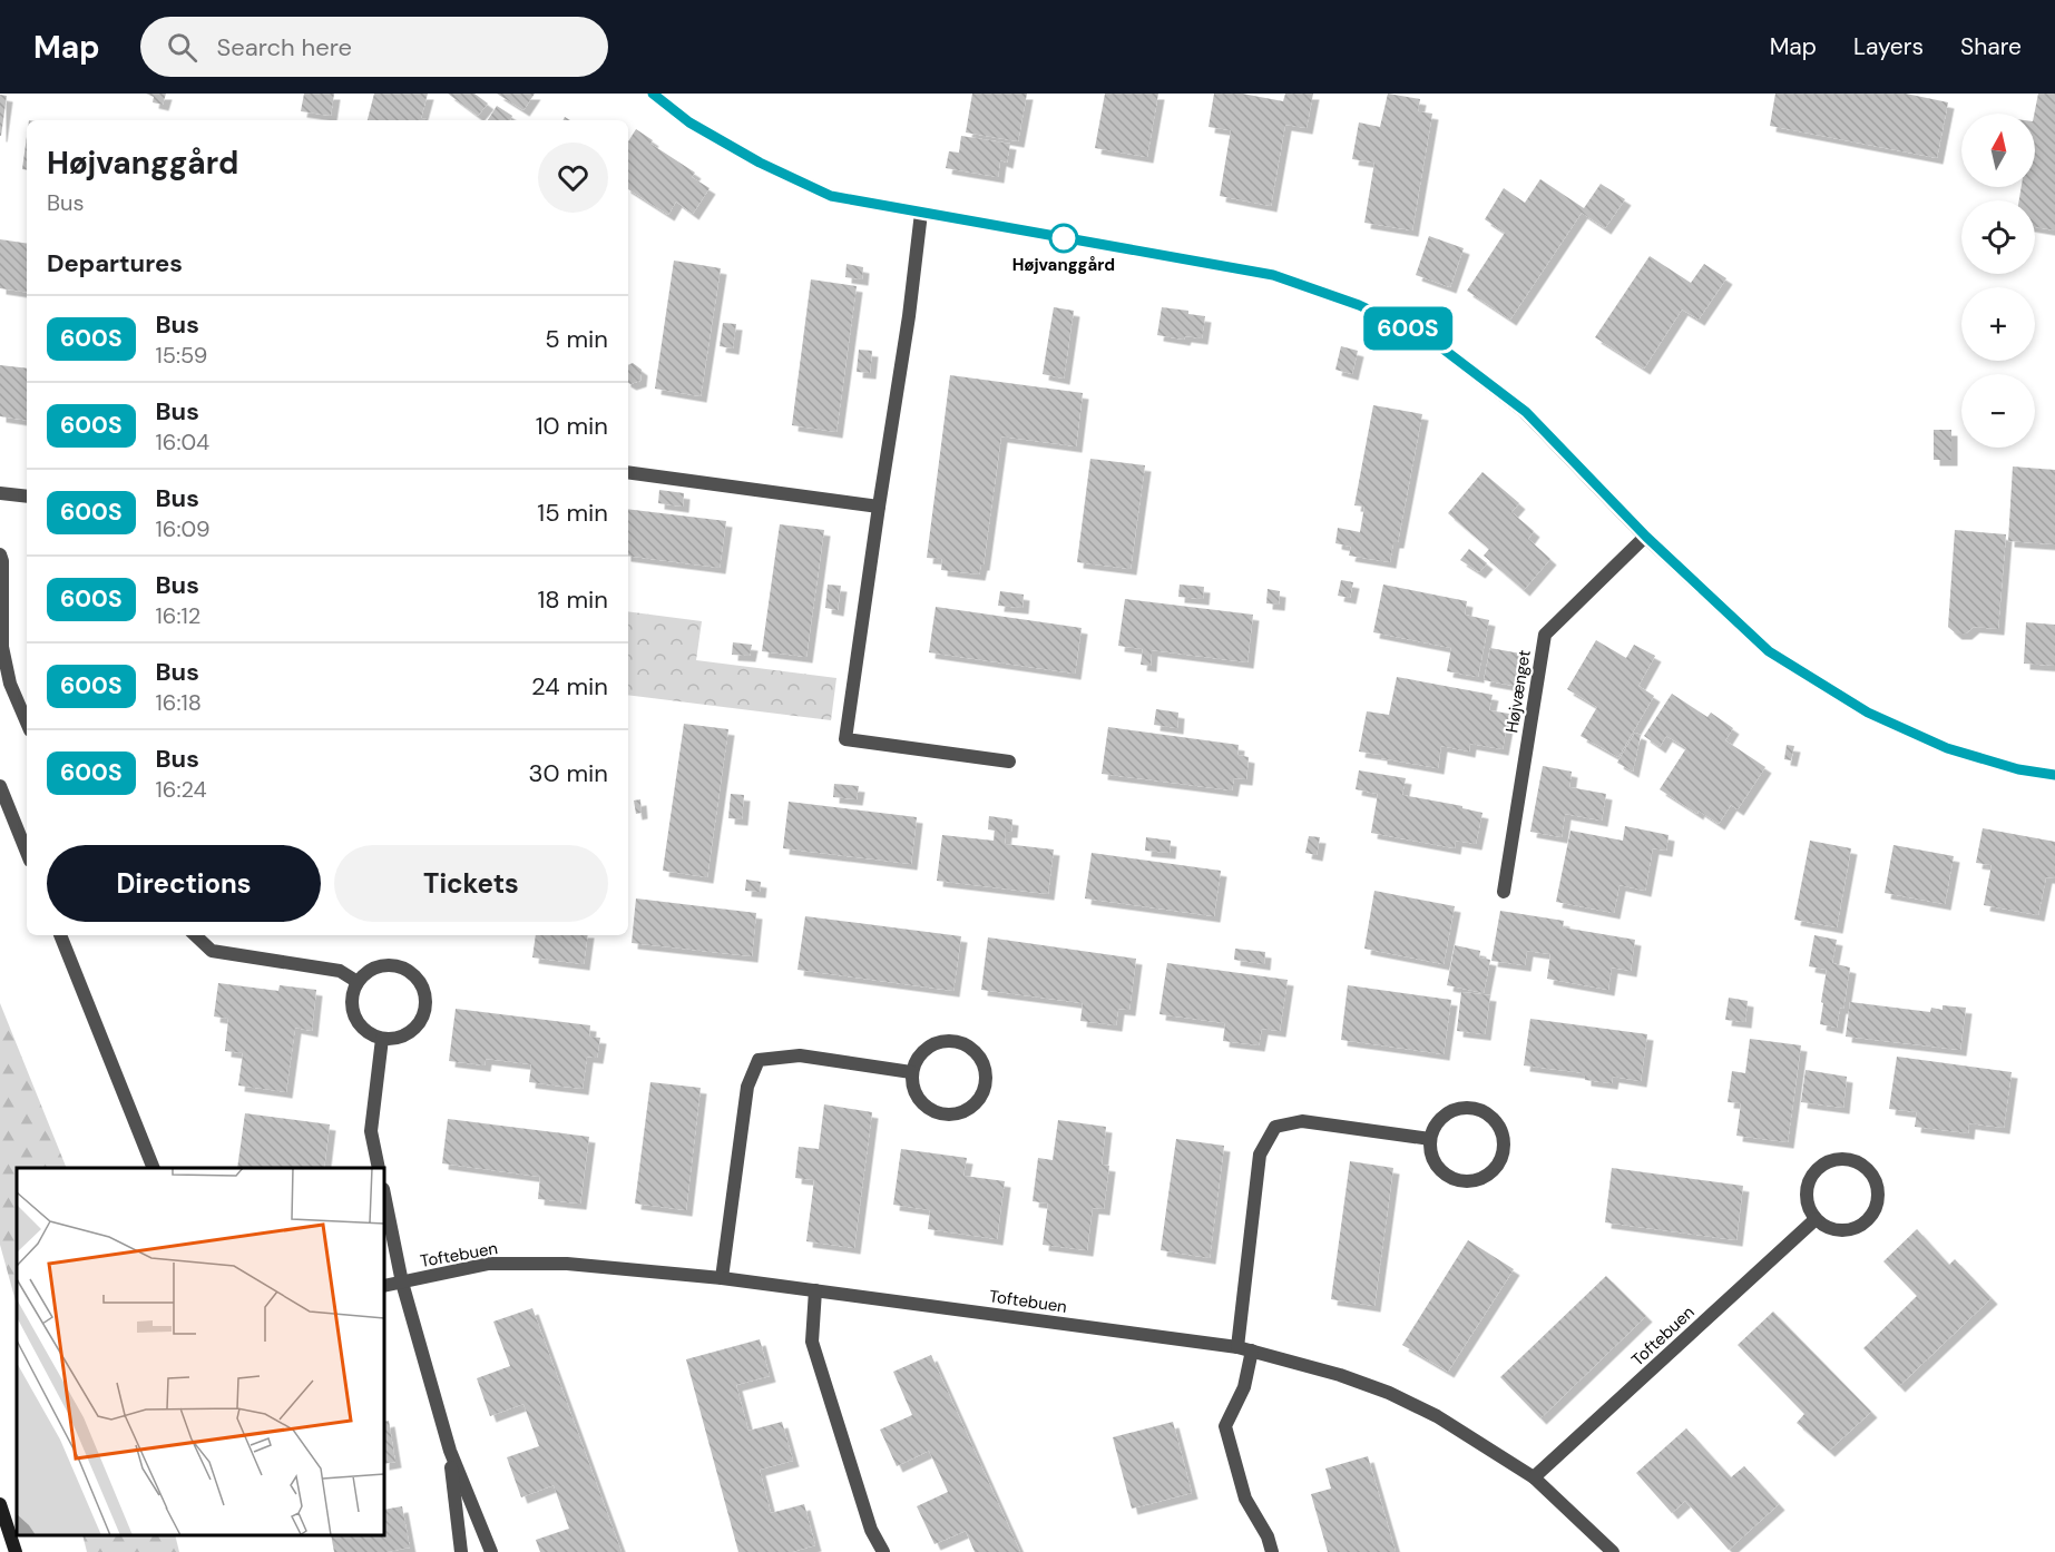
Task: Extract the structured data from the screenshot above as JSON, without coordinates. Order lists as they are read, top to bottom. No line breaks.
{"streets":{"street":["Højvænget","Toftebuen"]},"places":["Højvanggård"],"lines":["bus line 600S"],"north":"top","page":{"header":"Map","search":"Search here","nav":["Map","Layers","Share"],"on_map":"600S","map_buttons":["+","−"],"heading":[["Højvanggård","Bus"],"Departures"],"list":[{"mark":"600S","name":"Bus","note":"15:59","value":"5 min"},{"mark":"600S","name":"Bus","note":"16:04","value":"10 min"},{"mark":"600S","name":"Bus","note":"16:09","value":"15 min"},{"mark":"600S","name":"Bus","note":"16:12","value":"18 min"},{"mark":"600S","name":"Bus","note":"16:18","value":"24 min"},{"mark":"600S","name":"Bus","note":"16:24","value":"30 min"}],"buttons":["Directions","Tickets"]}}
